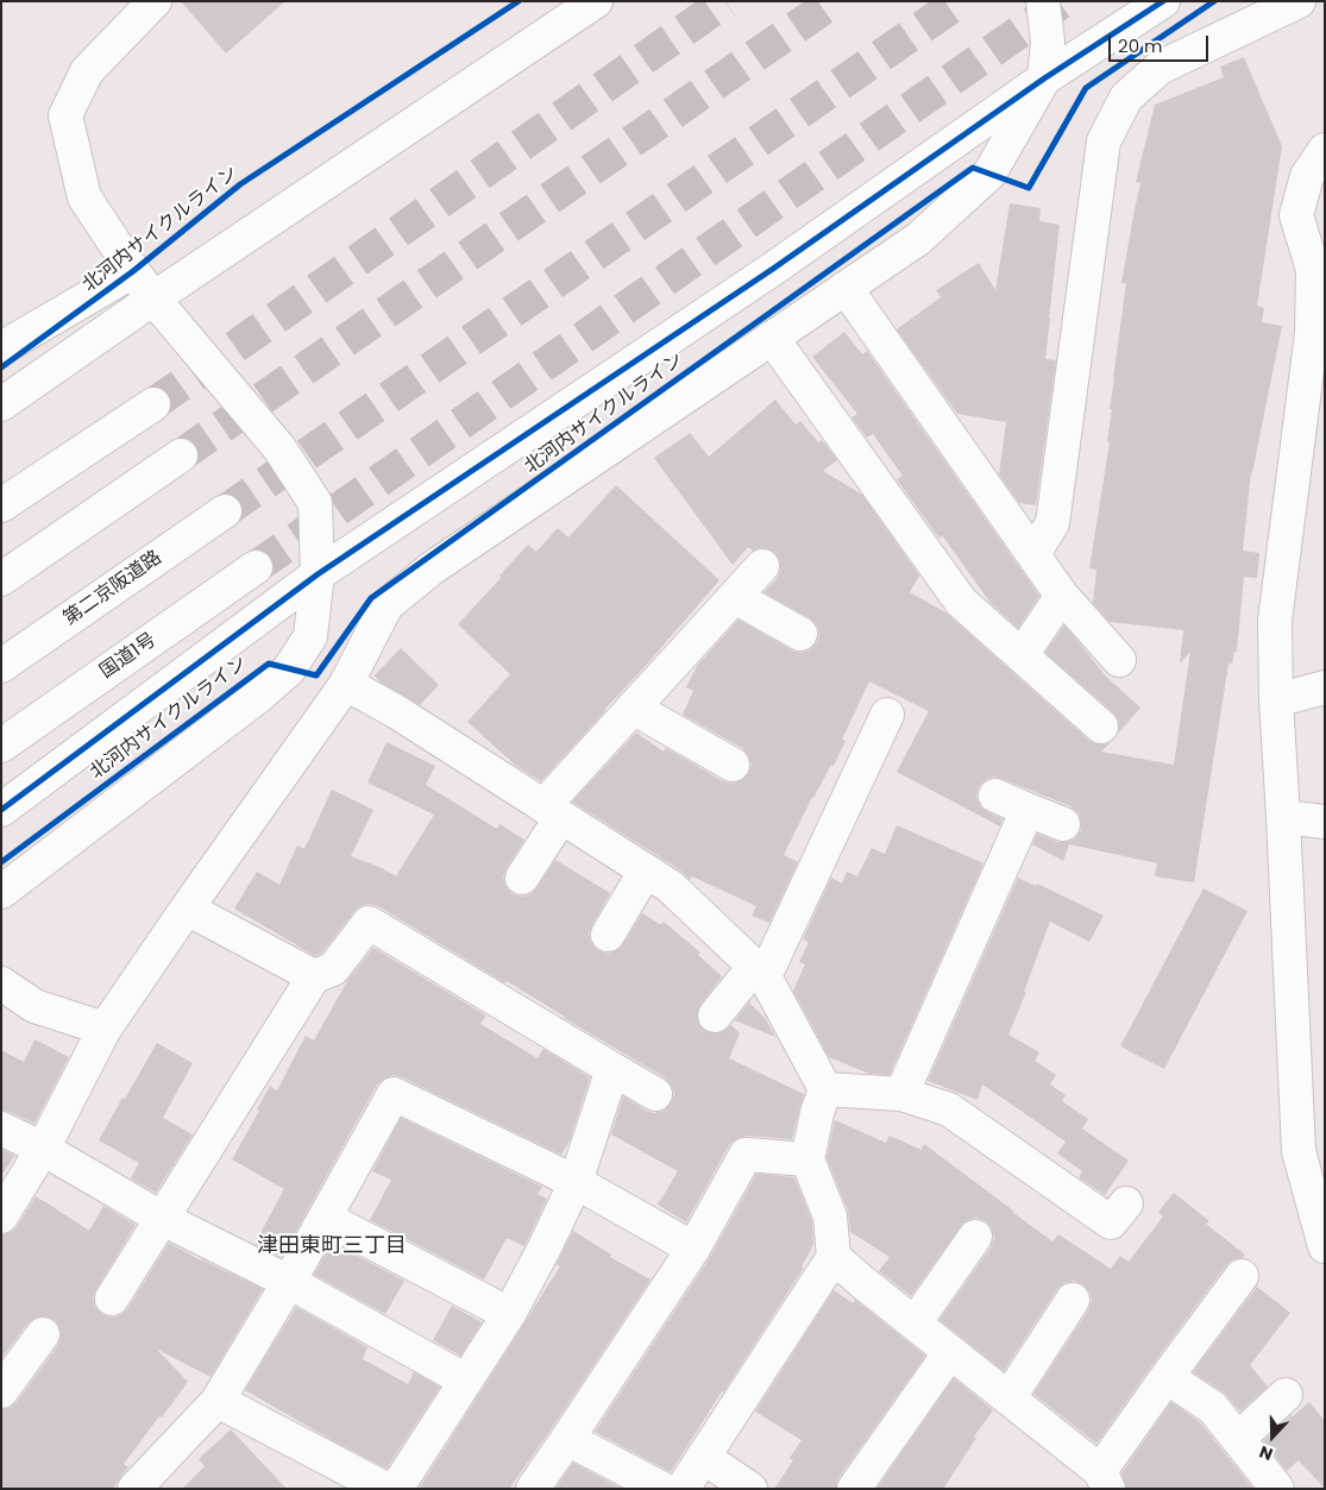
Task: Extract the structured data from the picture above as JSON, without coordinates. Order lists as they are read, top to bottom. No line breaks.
{"streets":{"main road":["第二京阪道路","国道1号"],"cycle path":["北河内サイクルライン"]},"districts":["津田東町三丁目"],"scale_bar":"20 m","north":"bottom"}
